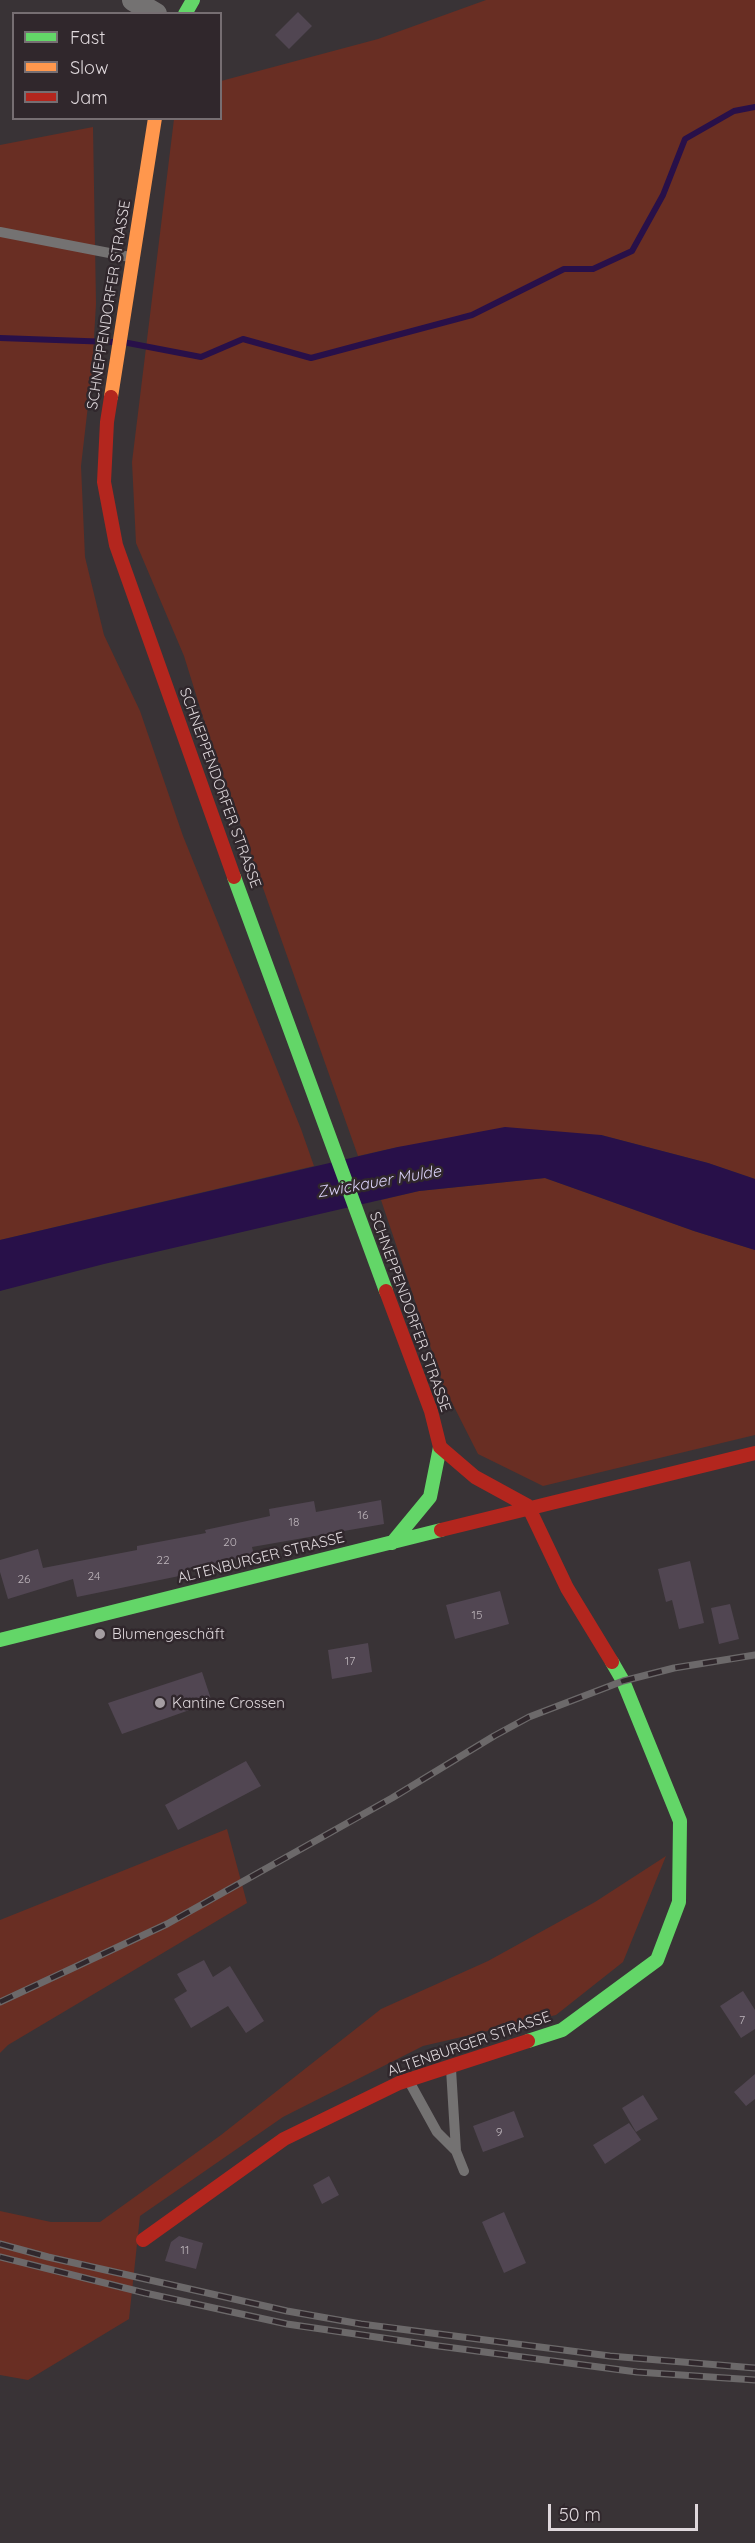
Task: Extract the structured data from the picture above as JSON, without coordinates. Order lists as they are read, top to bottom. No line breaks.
{"streets":{"street":["SCHNEPPENDORFER STRASSE","ALTENBURGER STRASSE"]},"crossings":[["SCHNEPPENDORFER STRASSE","ALTENBURGER STRASSE"]],"water":["Zwickauer Mulde"],"places":["Blumengeschäft","Kantine Crossen"],"house_numbers":["16","18","20","22","24","26","15","17","7","9","11"],"legend":["Fast","Slow","Jam"],"scale_bar":"50 m"}
